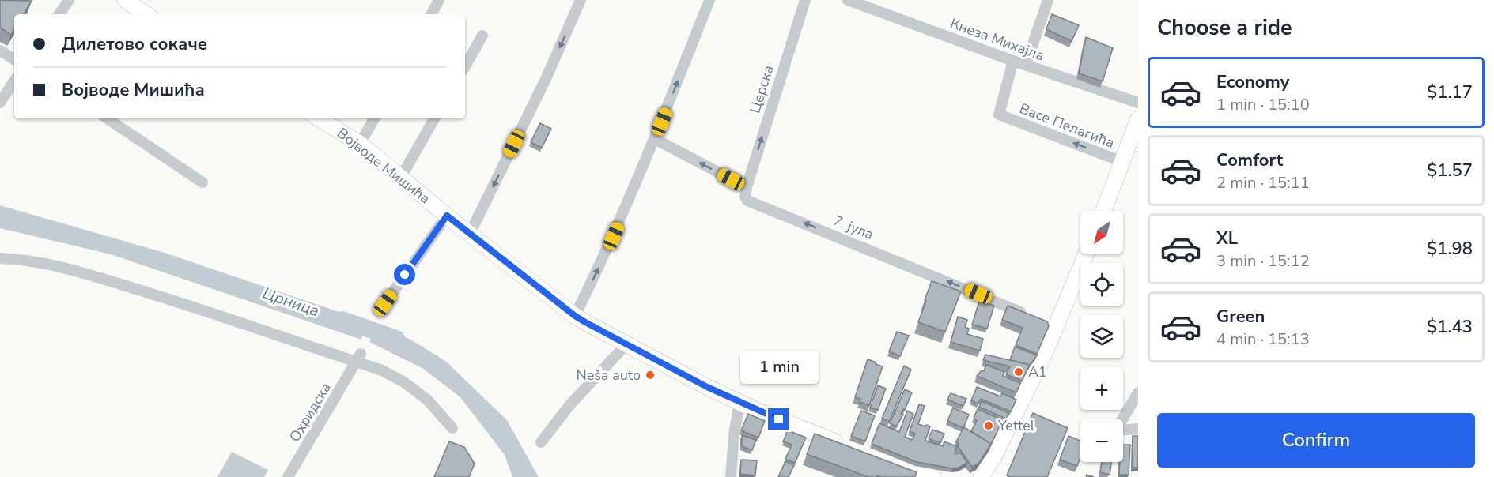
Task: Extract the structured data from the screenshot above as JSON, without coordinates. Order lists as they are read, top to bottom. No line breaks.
{"streets":{"main road":["Војводе Мишића"],"street":["Кнеза Михајла","Церска","Васе Пелагића","7. јула","Охридска"]},"crossings":[["Кнеза Михајла","Васе Пелагића"],["Церска","7. јула"]],"one_way":["7. јула"],"water":["Црница"],"places":["A1","Neša auto","Yettel"],"north":"bottom left","page":{"heading":"Choose a ride","banner":["Дилетово сокаче","Војводе Мишића"],"list":[{"name":"Economy","note":"1 min · 15:10","value":"$1.17"},{"name":"Comfort","note":"2 min · 15:11","value":"$1.57"},{"name":"XL","note":"3 min · 15:12","value":"$1.98"},{"name":"Green","note":"4 min · 15:13","value":"$1.43"}],"map_buttons":["+","−"],"bubble":"1 min","buttons":"Confirm"}}
